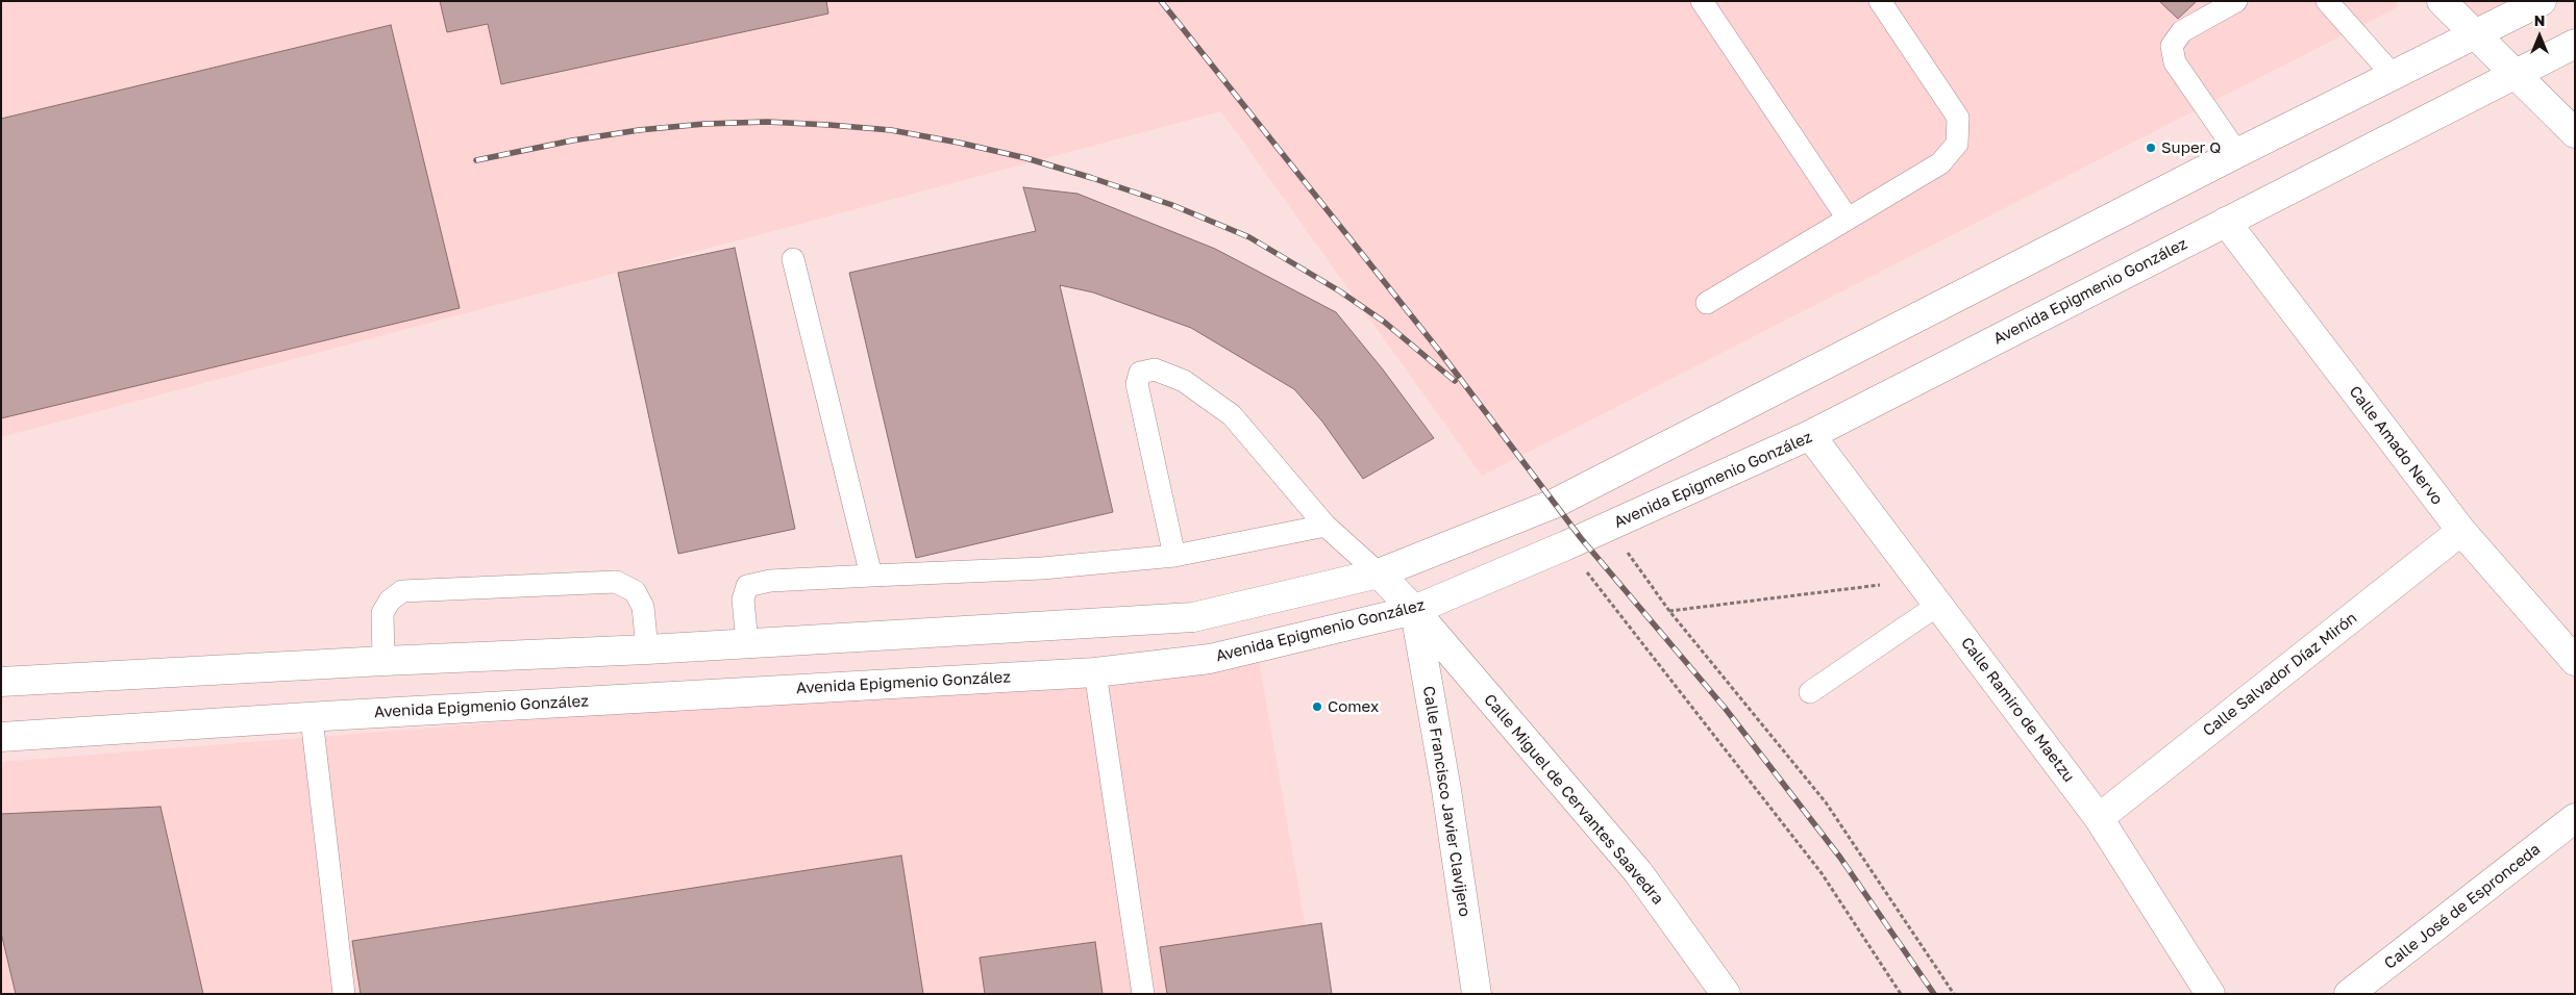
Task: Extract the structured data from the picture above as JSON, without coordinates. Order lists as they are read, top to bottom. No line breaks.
{"streets":{"main road":["Avenida Epigmenio González","Calle Amado Nervo","Calle Salvador Díaz Mirón","Calle Ramiro de Maetzu","Calle Miguel de Cervantes Saavedra","Calle Francisco Javier Clavijero","Calle José de Espronceda"]},"crossings":[["Avenida Epigmenio González","Calle Amado Nervo"],["Avenida Epigmenio González","Calle Ramiro de Maetzu"],["Avenida Epigmenio González","Calle Miguel de Cervantes Saavedra"],["Avenida Epigmenio González","Calle Francisco Javier Clavijero"],["Calle Amado Nervo","Calle Salvador Díaz Mirón"],["Calle Salvador Díaz Mirón","Calle Ramiro de Maetzu"],["Calle Miguel de Cervantes Saavedra","Calle Francisco Javier Clavijero"]],"places":["Super Q","Comex"],"north":"top"}
